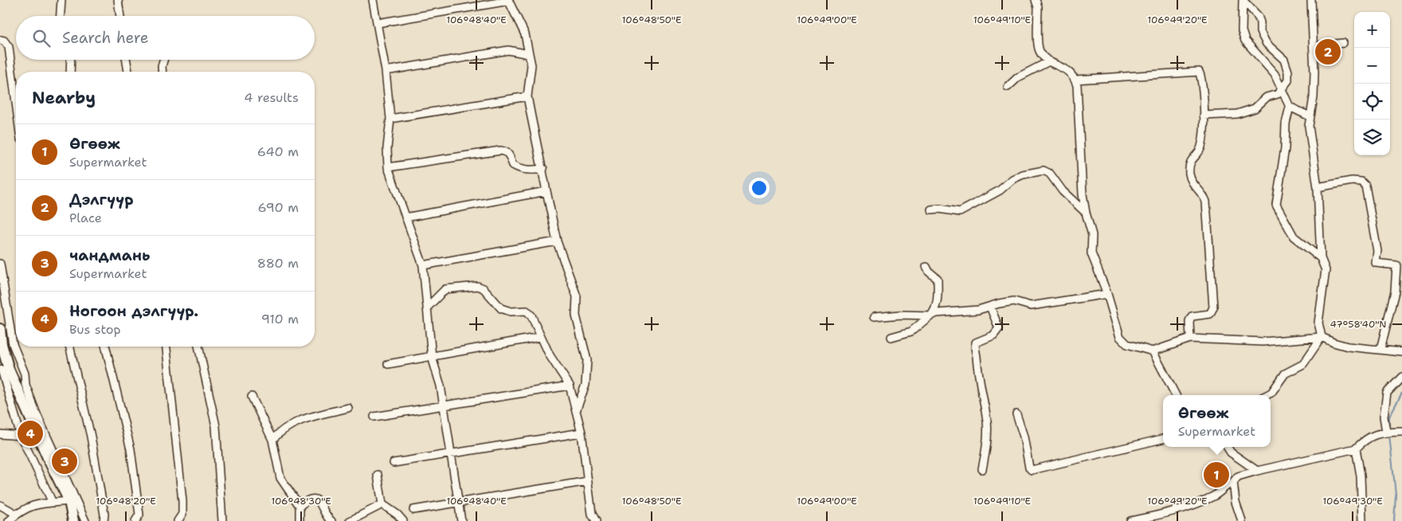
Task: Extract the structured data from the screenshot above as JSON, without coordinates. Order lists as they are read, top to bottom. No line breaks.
{"page":{"map_buttons":["+","−"],"search":"Search here","pins":["2","4","3","1"],"heading":["Nearby","4 results"],"list":[{"mark":"1","name":"Өгөөж","note":"Supermarket","value":"640 m"},{"mark":"2","name":"Дэлгүүр","note":"Place","value":"690 m"},{"mark":"3","name":"чандмань","note":"Supermarket","value":"880 m"},{"mark":"4","name":"Ногоон дэлгүүр.","note":"Bus stop","value":"910 m"}],"popup":["Өгөөж","Supermarket"]},"coordinates":["106°48'40\"E","106°48'50\"E","106°49'00\"E","106°49'10\"E","106°49'20\"E","47°58'40\"N","106°48'20\"E","106°48'30\"E","106°49'30\"E"]}
